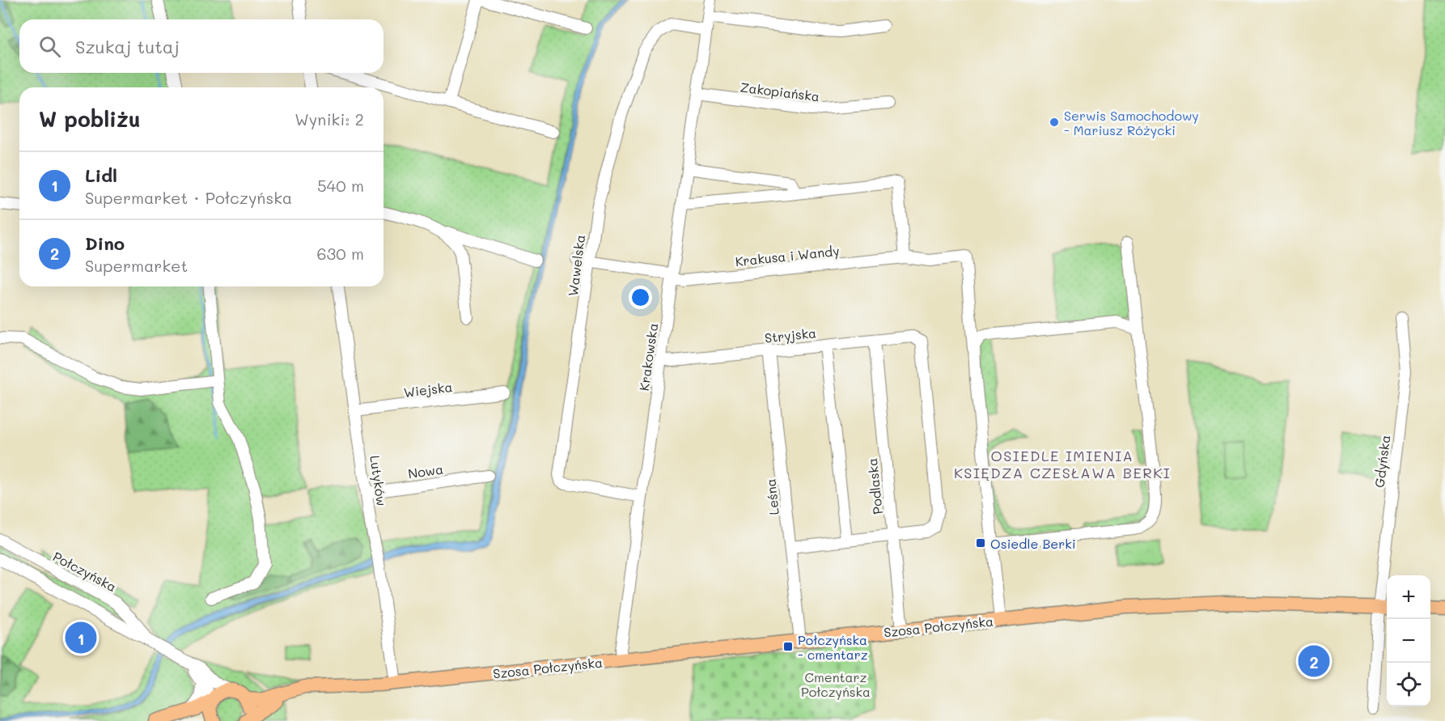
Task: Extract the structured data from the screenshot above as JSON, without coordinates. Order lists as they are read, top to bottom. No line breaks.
{"streets":{"main road":["Szosa Połczyńska"],"street":["Zakopiańska","Krakusa i Wandy","Wawelska","Stryjska","Krakowska","Wiejska","Gdyńska","Nowa","Lutyków","Podlaska","Leśna","Połczyńska"]},"crossings":[["Zakopiańska","Krakowska"],["Krakusa i Wandy","Wawelska"],["Krakusa i Wandy","Krakowska"],["Wawelska","Krakowska"],["Stryjska","Krakowska"],["Stryjska","Podlaska"],["Stryjska","Leśna"],["Krakowska","Szosa Połczyńska"],["Wiejska","Lutyków"],["Gdyńska","Szosa Połczyńska"],["Nowa","Lutyków"],["Lutyków","Szosa Połczyńska"],["Podlaska","Szosa Połczyńska"],["Leśna","Szosa Połczyńska"]],"districts":["OSIEDLE IMIENIA KSIĘDZA CZESŁAWA BERKI"],"parks":["Cmentarz Połczyńska"],"places":{"other":["Serwis Samochodowy - Mariusz Różycki"],"transit":["Osiedle Berki","Połczyńska - cmentarz"]},"page":{"search":"Szukaj tutaj","heading":["W pobliżu","Wyniki: 2"],"list":[{"mark":"1","name":"Lidl","note":"Supermarket · Połczyńska","value":"540 m"},{"mark":"2","name":"Dino","note":"Supermarket","value":"630 m"}],"map_buttons":["+","−"],"pins":["1","2"]}}
